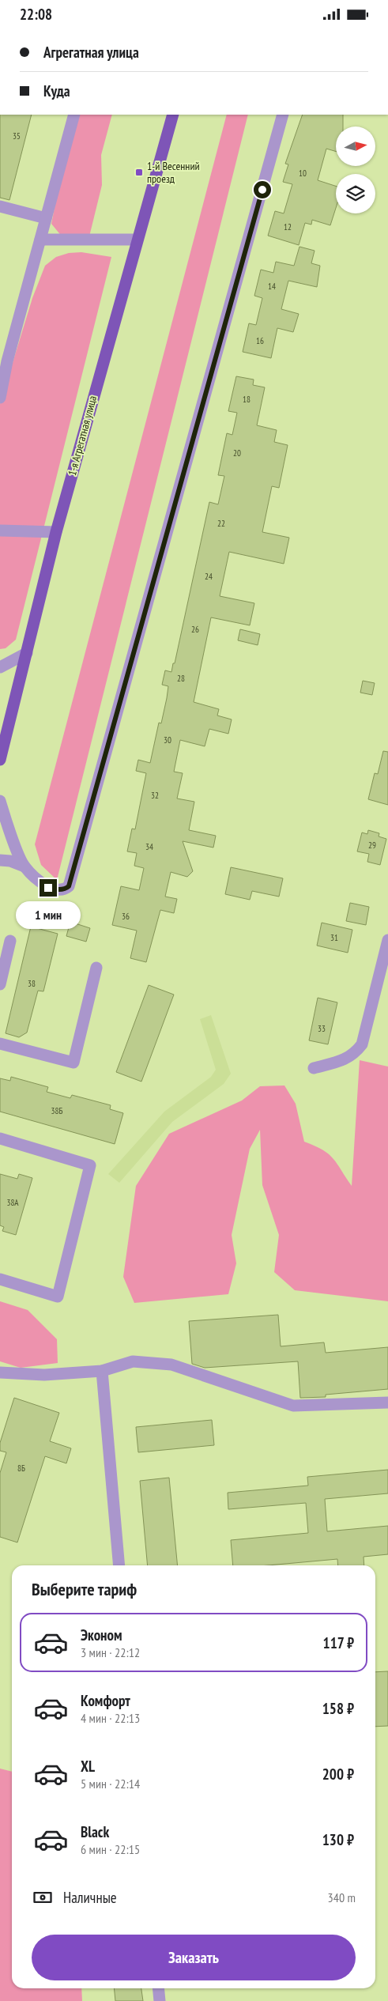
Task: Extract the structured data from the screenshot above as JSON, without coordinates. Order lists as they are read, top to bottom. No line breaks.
{"streets":{"main road":["1-я Агрегатная улица"]},"places":{"transit":["1-й Весенний проезд"]},"house_numbers":["35","10","12","14","16","18","20","22","24","26","28","30","32","29","34","36","31","38","33","38Б","38А","8Б"],"north":"right","page":{"status":"22:08","banner":["Агрегатная улица","Куда"],"bubble":"1 мин","heading":"Выберите тариф","list":[{"name":"Эконом","note":"3 мин · 22:12","value":"117 ₽"},{"name":"Комфорт","note":"4 мин · 22:13","value":"158 ₽"},{"name":"XL","note":"5 мин · 22:14","value":"200 ₽"},{"name":"Black","note":"6 мин · 22:15","value":"130 ₽"}],"pay":["Наличные","340 m"],"buttons":"Заказать"}}
